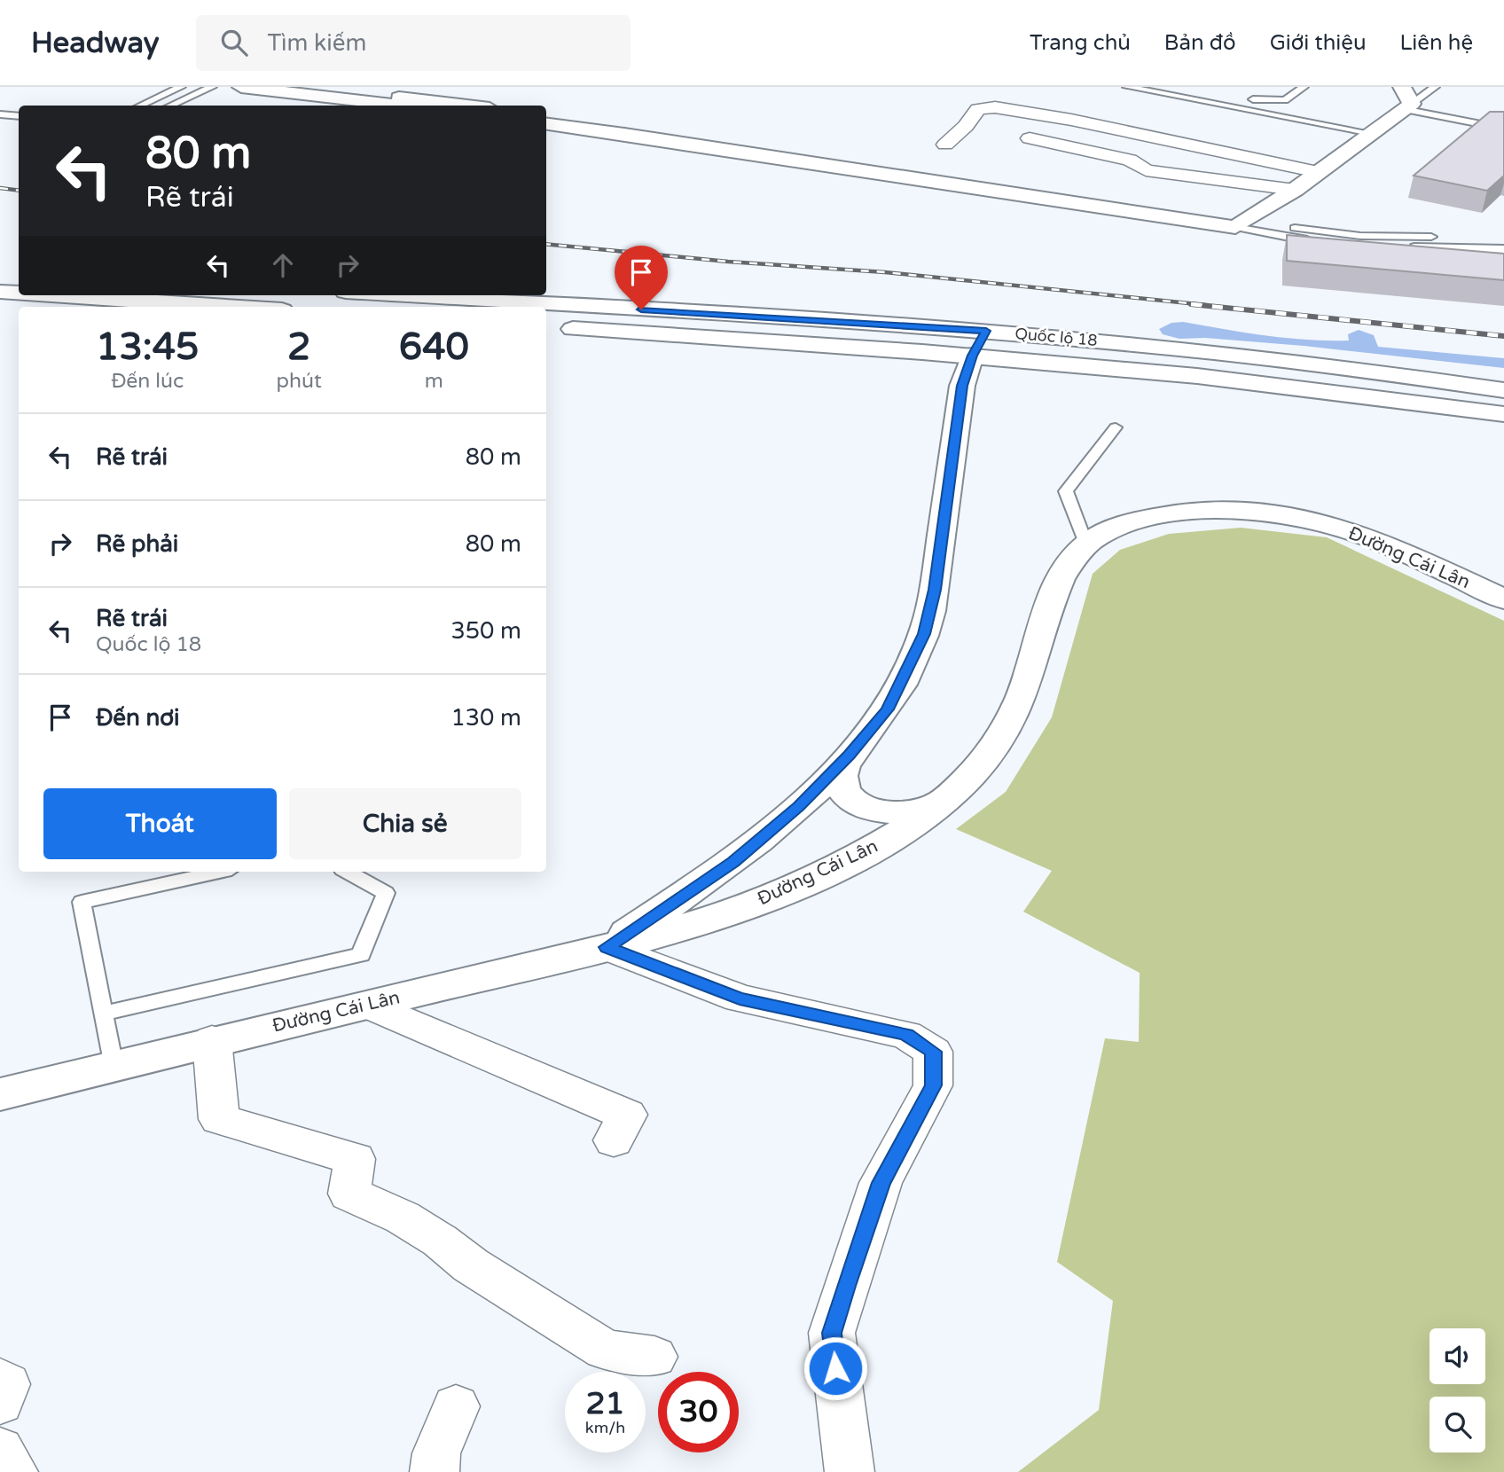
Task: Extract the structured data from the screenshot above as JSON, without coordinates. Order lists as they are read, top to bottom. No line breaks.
{"streets":{"main road":["Quốc lộ 18","Đường Cái Lân"]},"page":{"header":"Headway","search":"Tìm kiếm","nav":["Trang chủ","Bản đồ","Giới thiệu","Liên hệ"],"turn":["80 m","Rẽ trái"],"eta":["13:45","Đến lúc","2","phút","640","m"],"list":[{"name":"Rẽ trái","value":"80 m"},{"name":"Rẽ phải","value":"80 m"},{"name":"Rẽ trái","note":"Quốc lộ 18","value":"350 m"},{"name":"Đến nơi","value":"130 m"}],"buttons":["Thoát","Chia sẻ"],"speed":"21 km/h","limit":"30"}}
